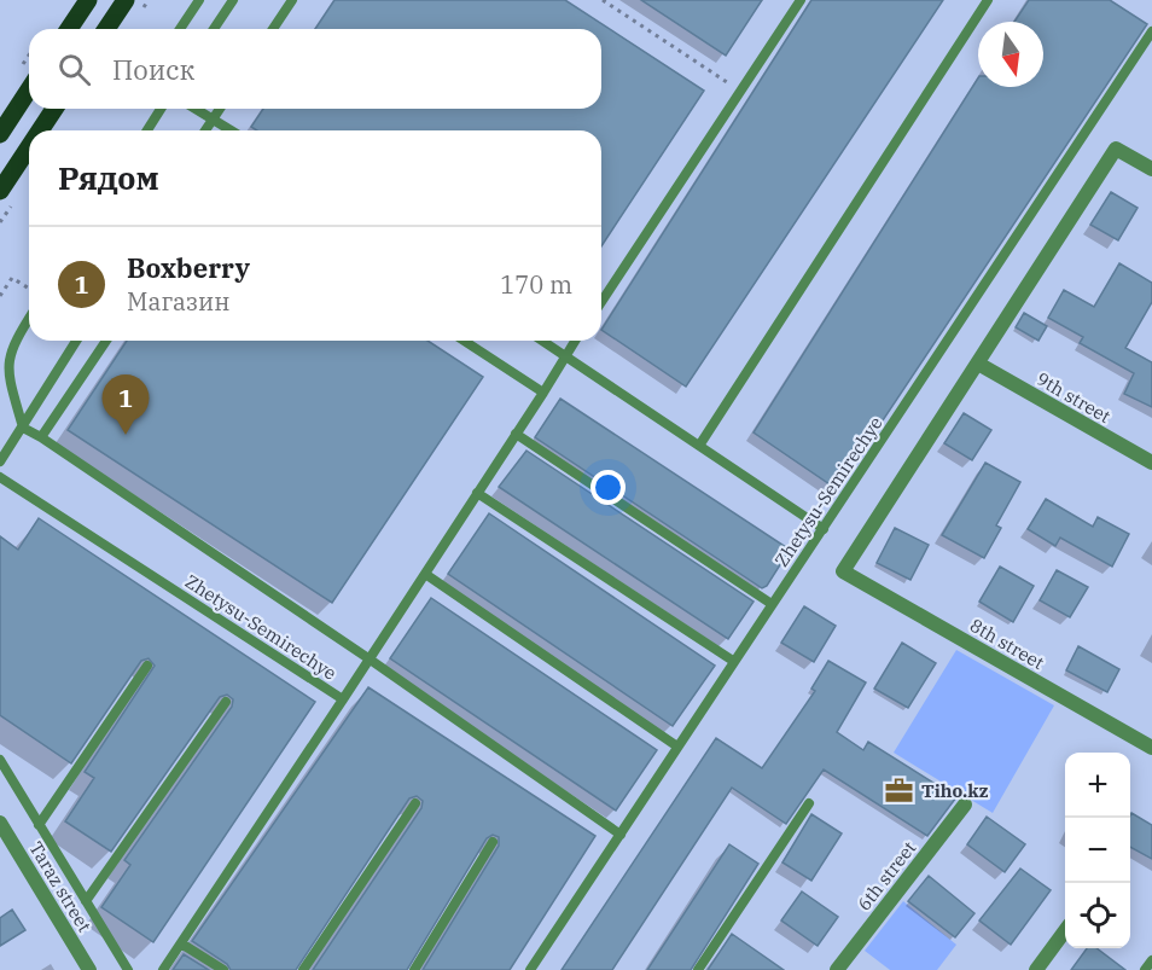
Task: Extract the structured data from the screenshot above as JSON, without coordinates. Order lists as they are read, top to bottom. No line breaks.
{"streets":{"street":["9th street","8th street","6th street","Taraz street"],"lane":["Zhetysu-Semirechye"]},"crossings":[["9th street","8th street"]],"places":{"office":["Tiho.kz"]},"north":"bottom","page":{"search":"Поиск","heading":"Рядом","list":[{"mark":"1","name":"Boxberry","note":"Магазин","value":"170 m"}],"pins":"1","map_buttons":["+","−"]}}
